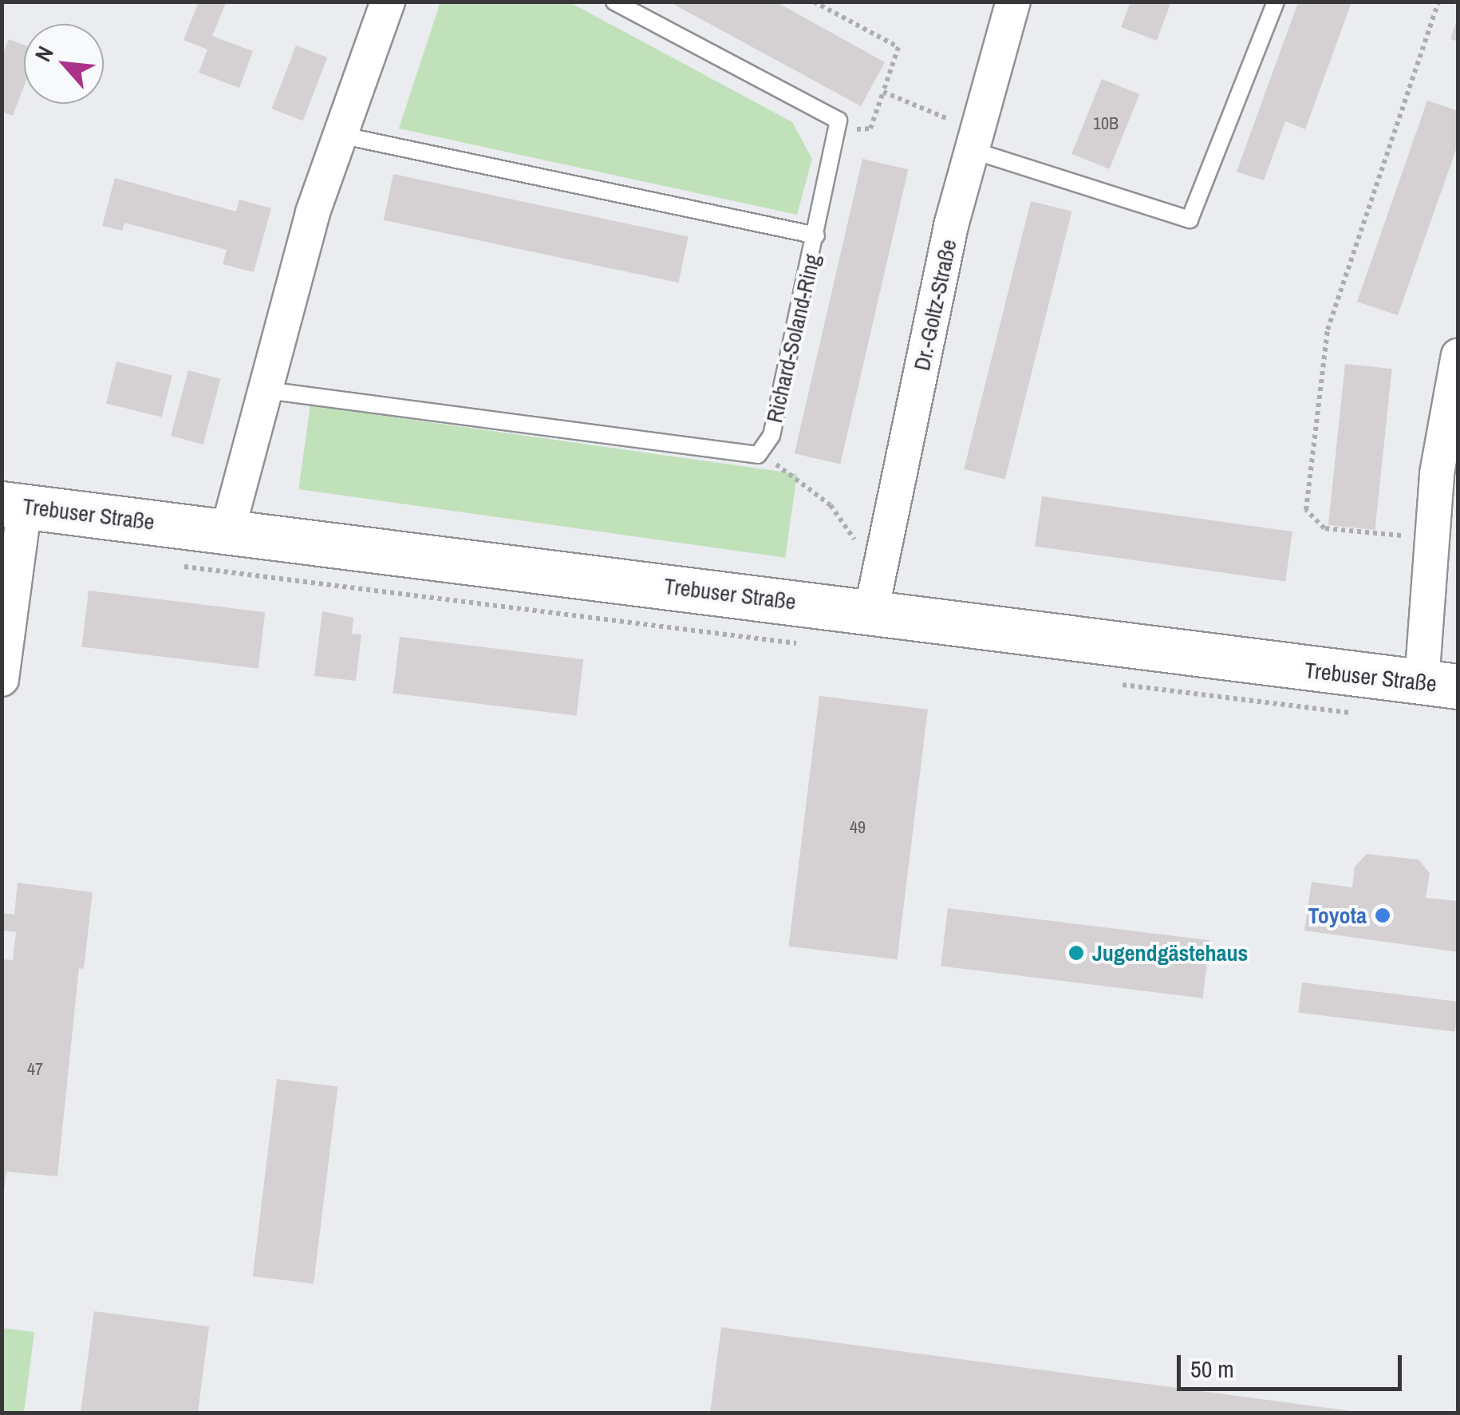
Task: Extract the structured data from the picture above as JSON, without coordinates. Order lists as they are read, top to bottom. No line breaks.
{"streets":{"street":["Dr.-Goltz-Straße","Trebuser Straße"],"lane":["Richard-Soland-Ring"]},"crossings":[["Dr.-Goltz-Straße","Trebuser Straße"]],"places":["Toyota","Jugendgästehaus"],"house_numbers":["10B","49","47"],"scale_bar":"50 m","north":"top left"}
